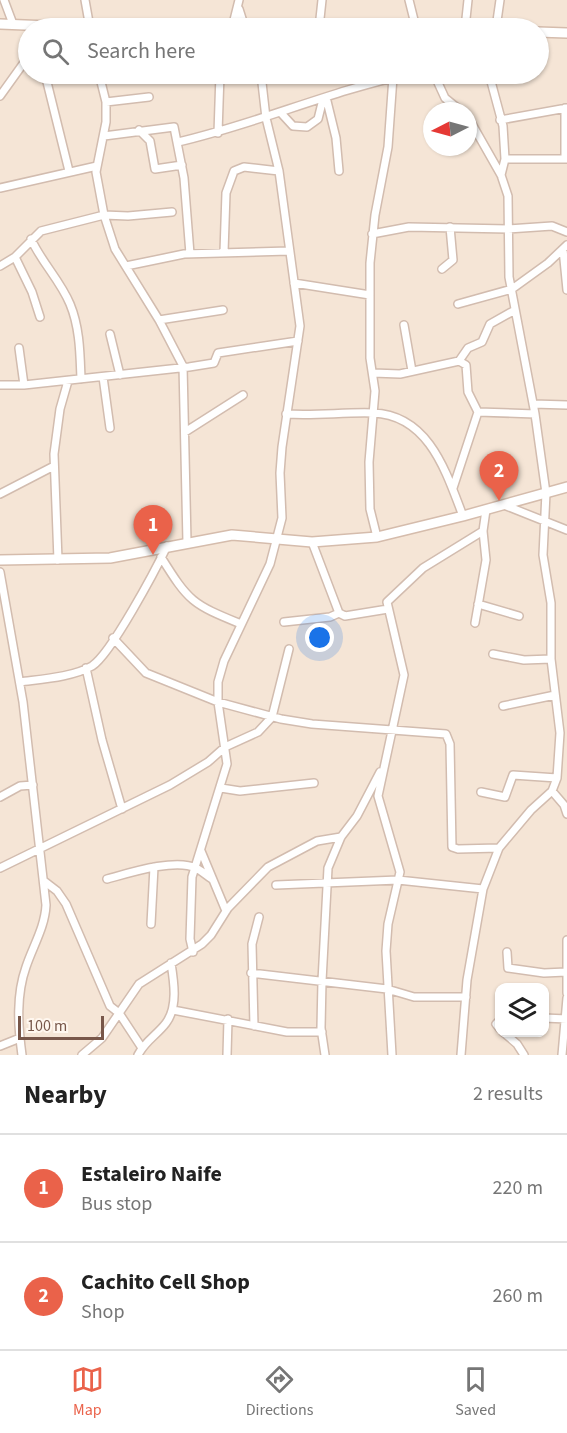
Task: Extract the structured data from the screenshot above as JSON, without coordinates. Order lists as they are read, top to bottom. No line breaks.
{"scale_bar":"100 m","north":"left","page":{"search":"Search here","pins":["2","1"],"scale":"100 m","heading":["Nearby","2 results"],"list":[{"mark":"1","name":"Estaleiro Naife","note":"Bus stop","value":"220 m"},{"mark":"2","name":"Cachito Cell Shop","note":"Shop","value":"260 m"}],"nav":["Map","Directions","Saved"]}}
